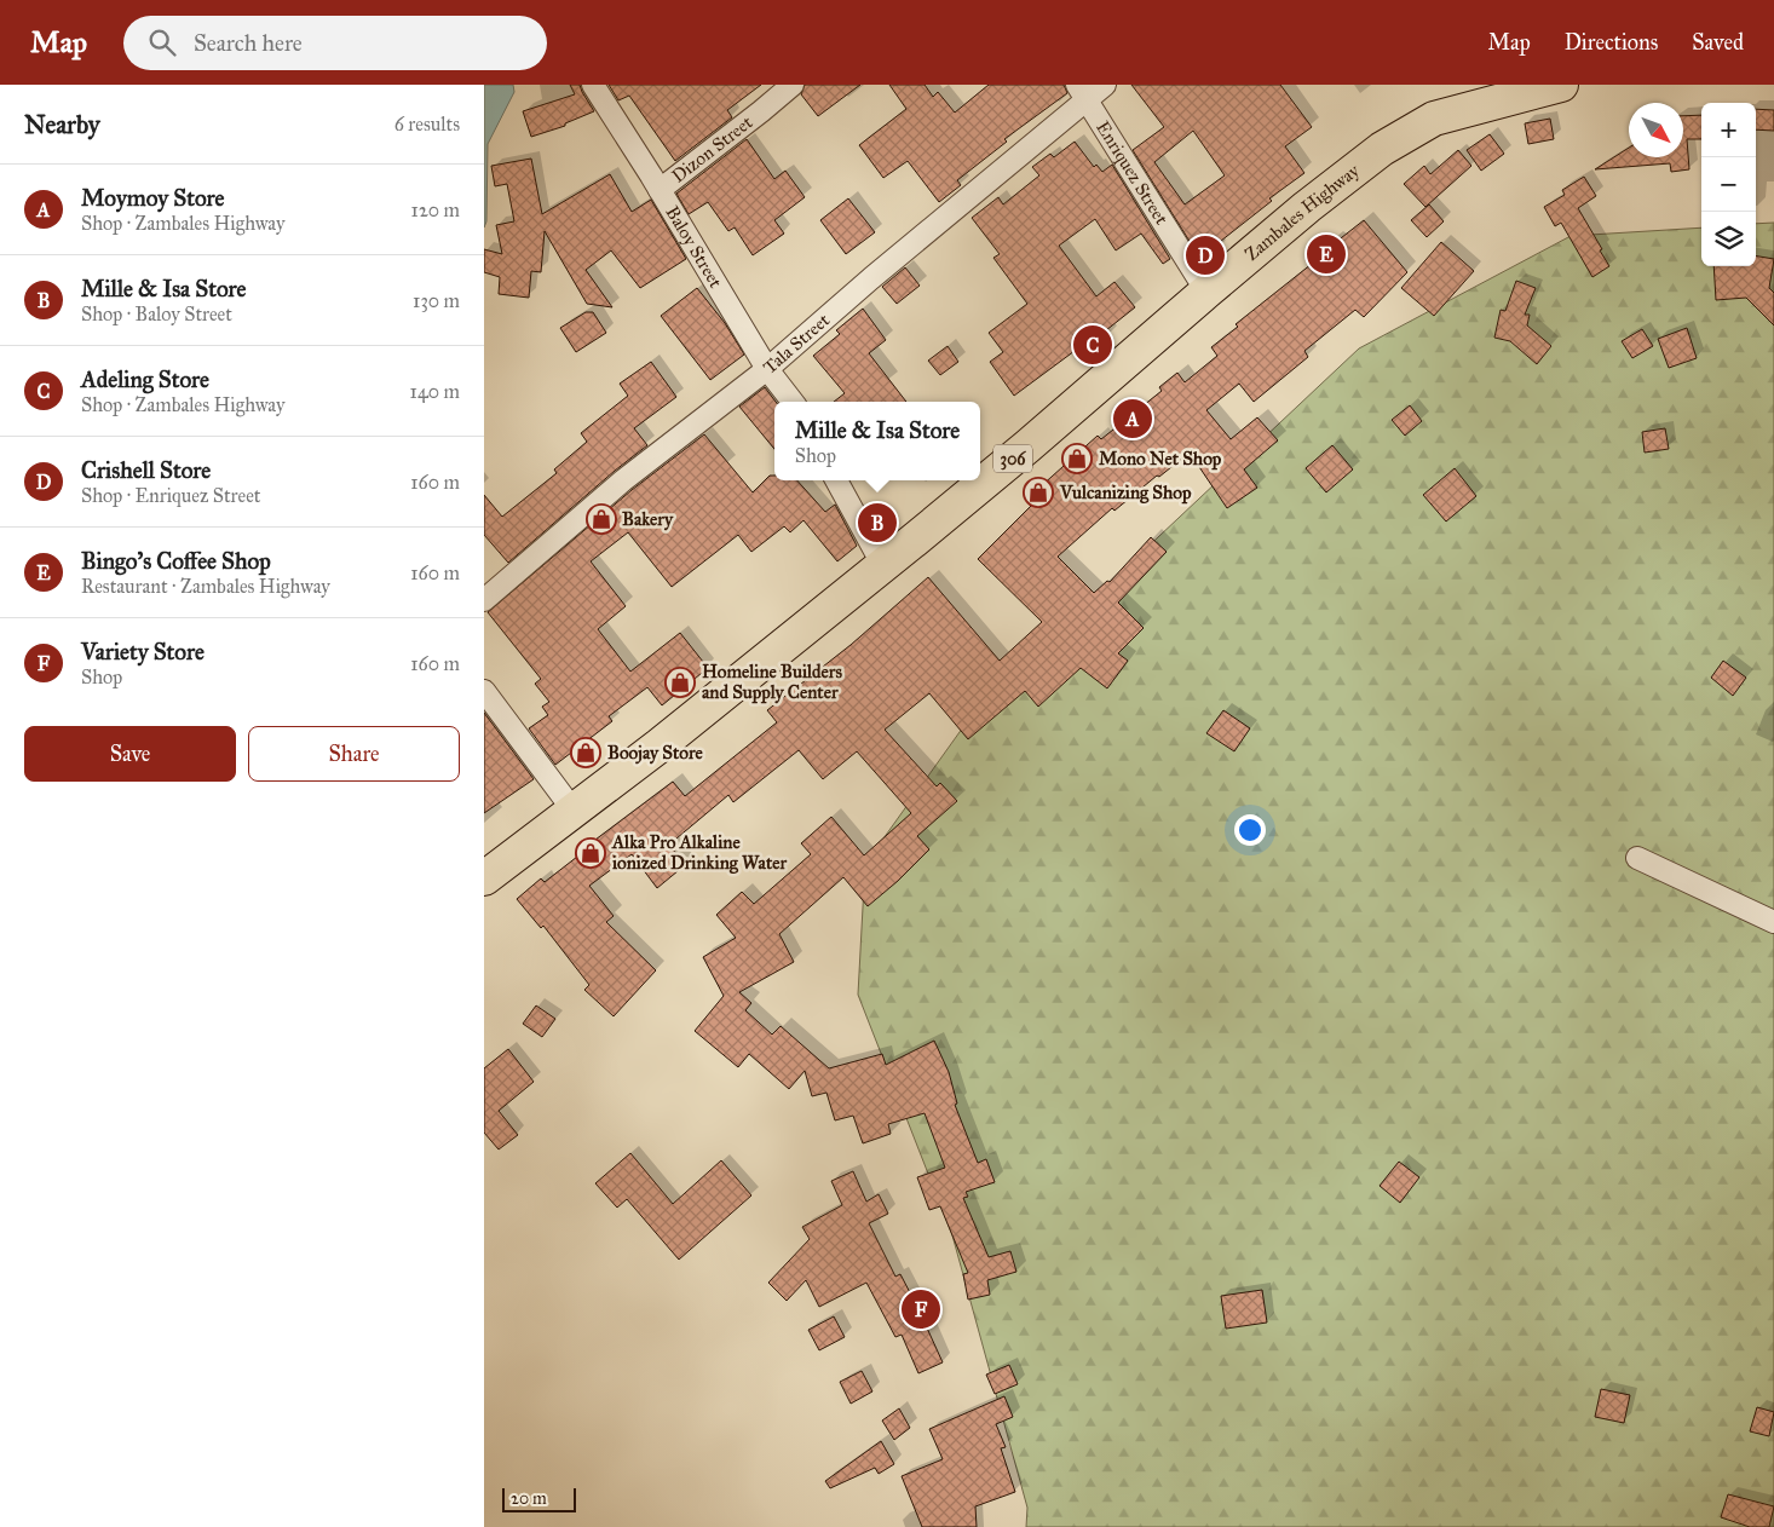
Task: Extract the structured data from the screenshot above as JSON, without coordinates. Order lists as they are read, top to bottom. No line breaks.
{"streets":{"main road":["Zambales Highway","306"],"street":["Dizon Street","Enriquez Street","Baloy Street","Tala Street"]},"crossings":[["Dizon Street","Baloy Street"],["Enriquez Street","Zambales Highway"],["Enriquez Street","Tala Street"],["Baloy Street","Tala Street"]],"places":{"shop":["Mono Net Shop","Vulcanizing Shop","Bakery","Homeline Builders and Supply Center","Boojay Store","Alka Pro Alkaline ionized Drinking Water"]},"scale_bar":"20 m","north":"bottom right","page":{"header":"Map","search":"Search here","nav":["Map","Directions","Saved"],"heading":["Nearby","6 results"],"map_buttons":["+","−"],"list":[{"mark":"A","name":"Moymoy Store","note":"Shop · Zambales Highway","value":"120 m"},{"mark":"B","name":"Mille & Isa Store","note":"Shop · Baloy Street","value":"130 m"},{"mark":"C","name":"Adeling Store","note":"Shop · Zambales Highway","value":"140 m"},{"mark":"D","name":"Crishell Store","note":"Shop · Enriquez Street","value":"160 m"},{"mark":"E","name":"Bingo's Coffee Shop","note":"Restaurant · Zambales Highway","value":"160 m"},{"mark":"F","name":"Variety Store","note":"Shop","value":"160 m"}],"pins":["E","D","C","A","B","F"],"popup":["Mille & Isa Store","Shop"],"buttons":["Save","Share"],"scale":"20 m"}}
